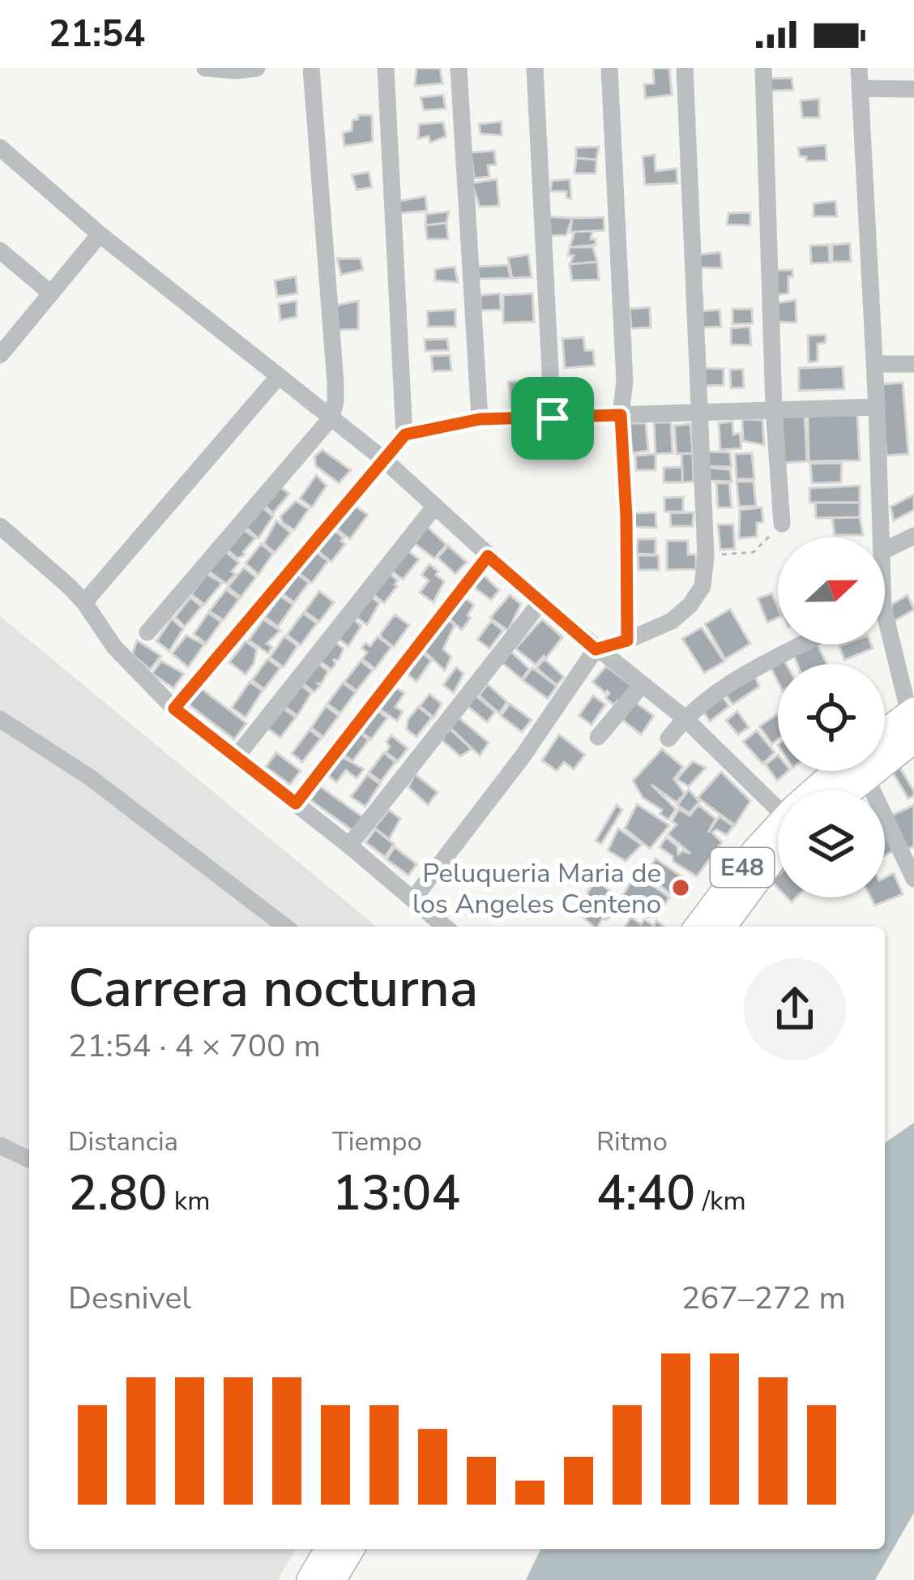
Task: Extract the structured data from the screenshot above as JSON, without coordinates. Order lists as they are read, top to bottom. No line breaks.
{"streets":{"highway":["E48"]},"places":["Peluqueria Maria de los Angeles Centeno"],"north":"right","page":{"status":"21:54","heading":["Carrera nocturna","21:54 · 4 × 700 m"],"stats":[["Distancia","2.80 km"],["Tiempo","13:04"],["Ritmo","4:40 /km"]],"chart":["Desnivel","267–272 m"]}}
